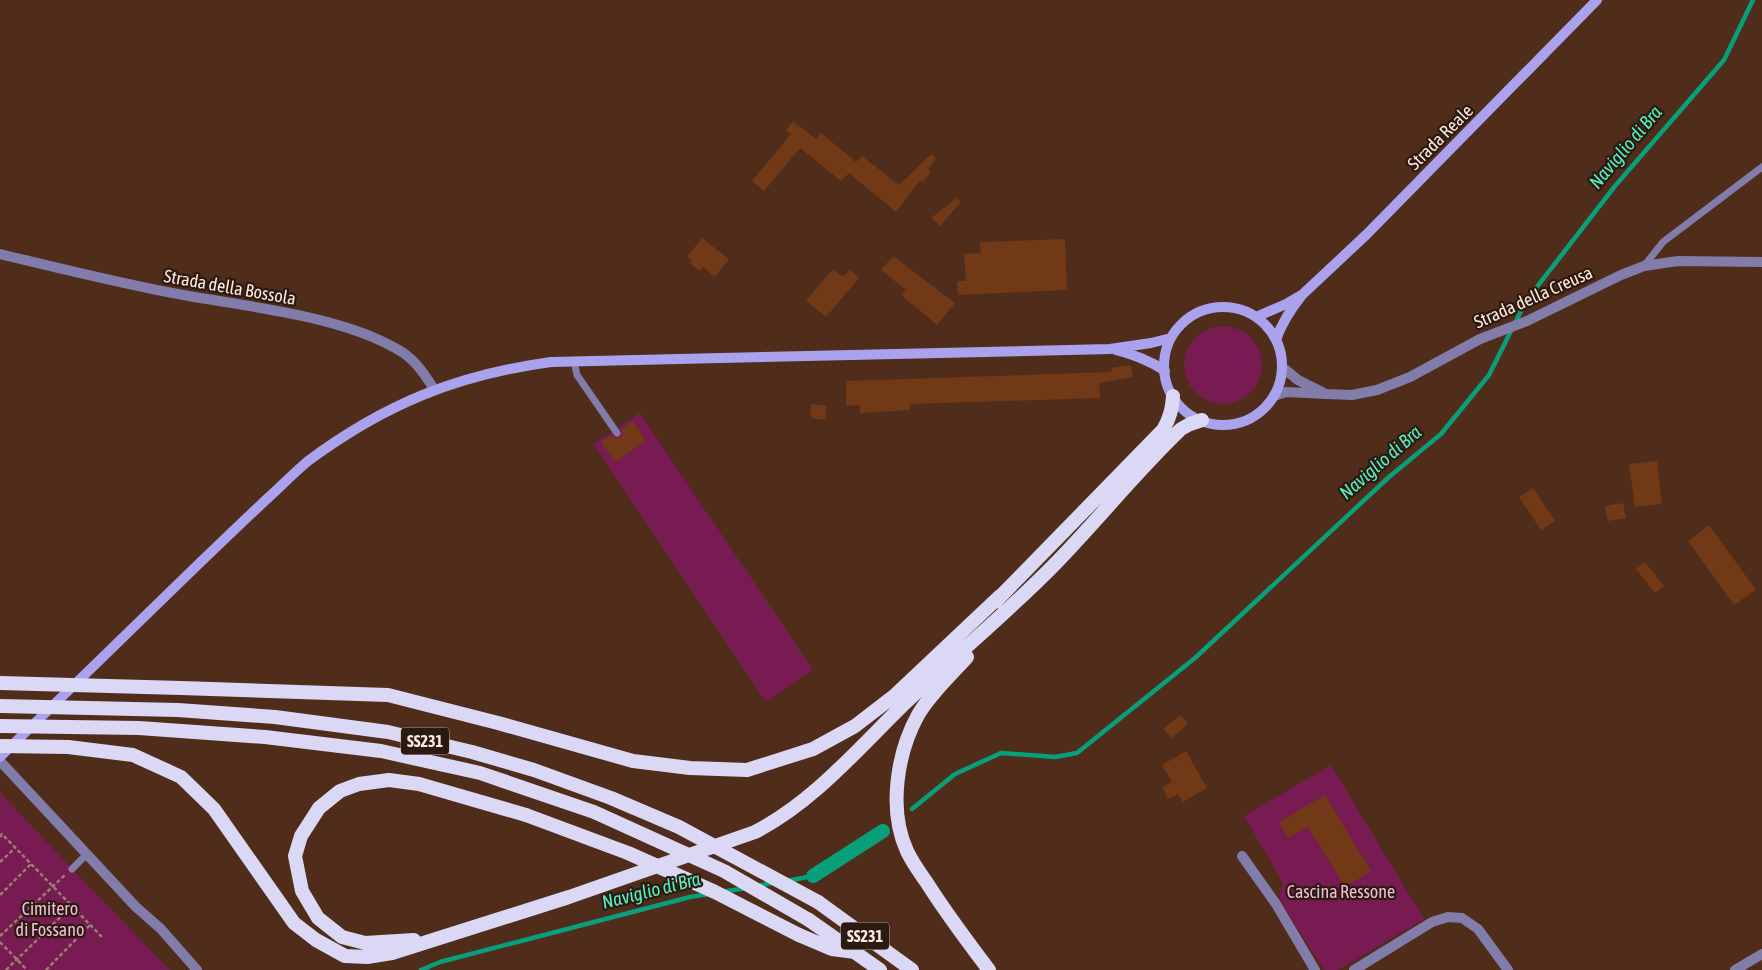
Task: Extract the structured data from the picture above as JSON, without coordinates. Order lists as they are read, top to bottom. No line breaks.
{"streets":{"highway":["SS231"],"main road":["Strada Reale"],"street":["Strada della Bossola","Strada della Creusa"]},"crossings":[["Strada Reale","Strada della Creusa"]],"water":["Naviglio di Bra"],"parks":["Cascina Ressone","Cimitero di Fossano"]}
